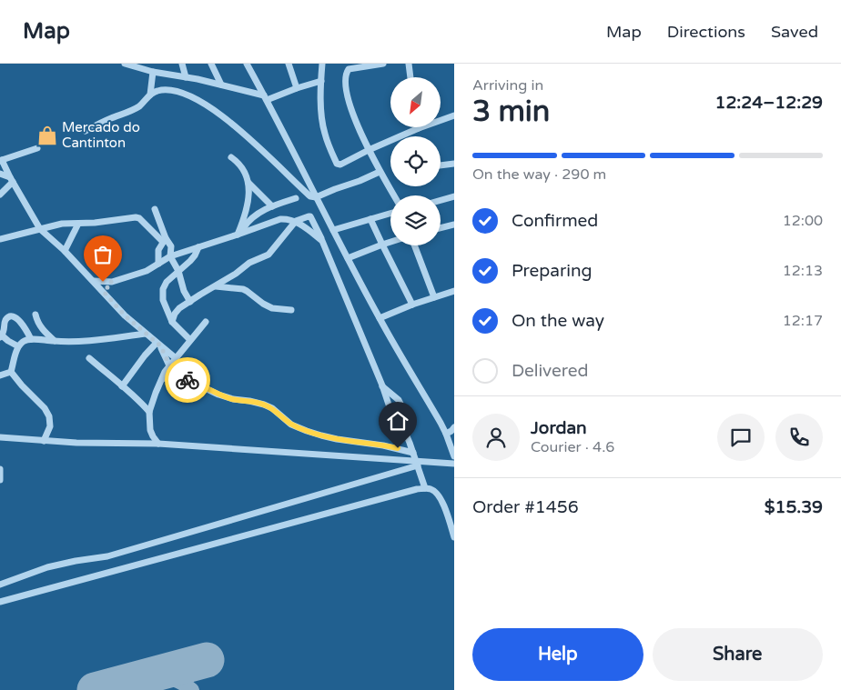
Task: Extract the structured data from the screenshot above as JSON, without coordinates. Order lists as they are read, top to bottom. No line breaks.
{"places":{"shop":["Mercado do Cantinton"]},"north":"bottom left","page":{"header":"Map","nav":["Map","Directions","Saved"],"heading":["3 min","Arriving in","12:24–12:29"],"panel":["Jordan","Courier · 4.6","Order #1456","$15.39"],"bar":"On the way · 290 m","list":[["Confirmed","12:00"],["Preparing","12:13"],["On the way","12:17"],"Delivered"],"buttons":["Help","Share"]}}
